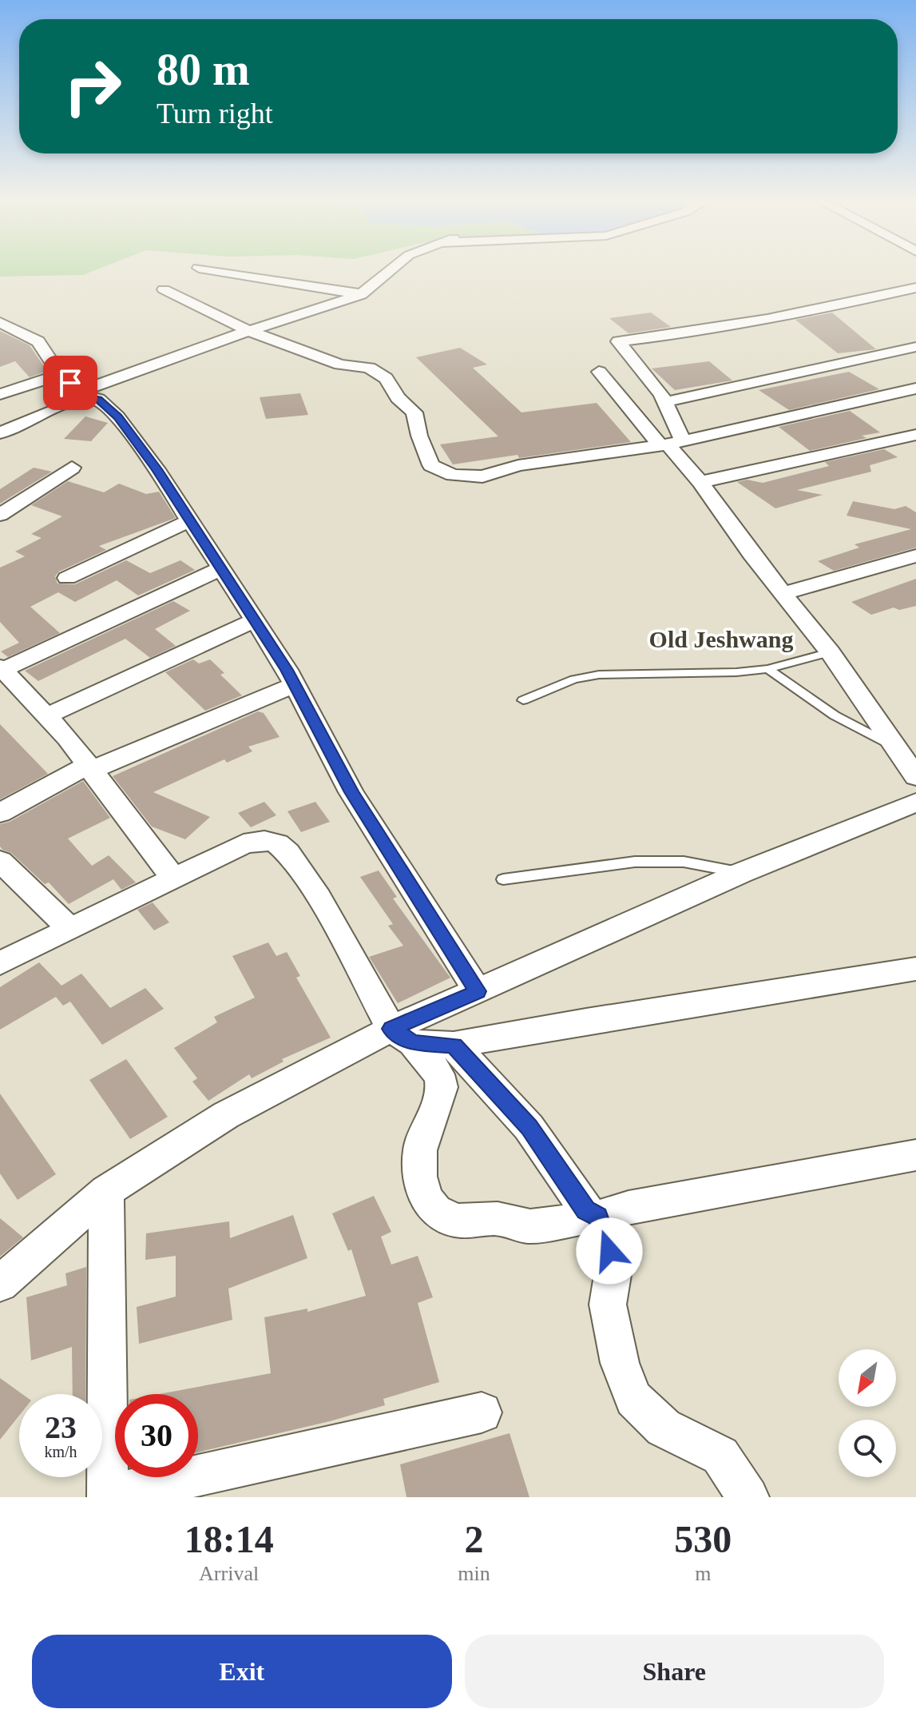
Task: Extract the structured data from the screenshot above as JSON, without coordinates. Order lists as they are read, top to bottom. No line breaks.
{"districts":["Old Jeshwang"],"north":"bottom left","page":{"turn":["80 m","Turn right"],"speed":"23 km/h","limit":"30","eta":["18:14","Arrival","2","min","530","m"],"buttons":["Exit","Share"]}}
